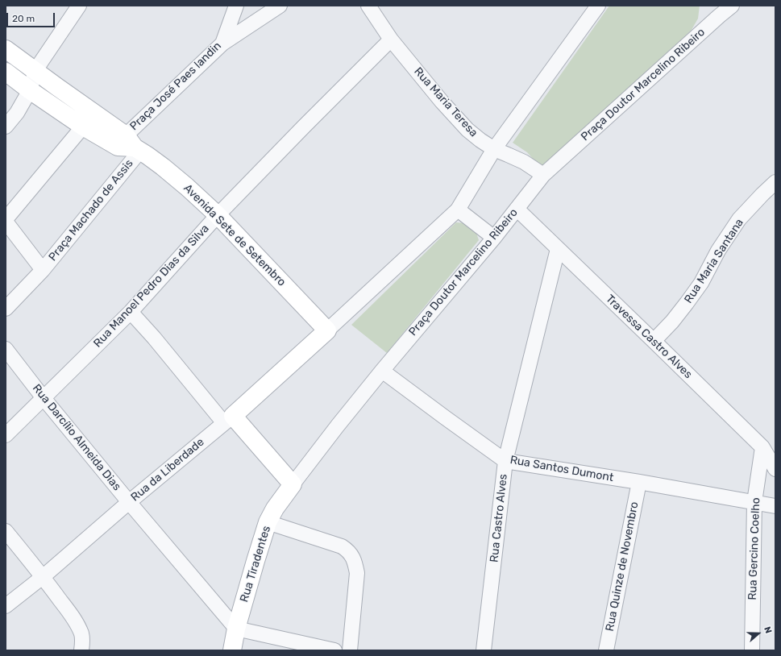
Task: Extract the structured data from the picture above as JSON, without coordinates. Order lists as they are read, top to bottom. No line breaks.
{"streets":{"main road":["Avenida Sete de Setembro","Rua da Liberdade","Rua Tiradentes"],"street":["Praça Doutor Marcelino Ribeiro","Praça José Paes landin","Rua Maria Teresa","Praça Machado de Assis","Rua Maria Santana","Rua Manoel Pedro Dias da Silva","Travessa Castro Alves","Rua Darcílio Almeida Dias","Rua Santos Dumont","Rua Castro Alves","Rua Gercino Coelho","Rua Quinze de Novembro"]},"crossings":[["Praça Doutor Marcelino Ribeiro","Rua Maria Teresa"],["Praça Doutor Marcelino Ribeiro","Travessa Castro Alves"],["Praça Doutor Marcelino Ribeiro","Rua Castro Alves"],["Praça Doutor Marcelino Ribeiro","Rua Tiradentes"],["Praça José Paes landin","Praça Machado de Assis"],["Praça José Paes landin","Avenida Sete de Setembro"],["Rua Maria Teresa","Rua Manoel Pedro Dias da Silva"],["Praça Machado de Assis","Avenida Sete de Setembro"],["Avenida Sete de Setembro","Rua Manoel Pedro Dias da Silva"],["Avenida Sete de Setembro","Rua da Liberdade"],["Rua Maria Santana","Travessa Castro Alves"],["Rua Manoel Pedro Dias da Silva","Rua Darcílio Almeida Dias"],["Travessa Castro Alves","Rua Santos Dumont"],["Travessa Castro Alves","Rua Gercino Coelho"],["Rua Darcílio Almeida Dias","Rua da Liberdade"],["Rua Darcílio Almeida Dias","Rua Tiradentes"],["Rua Santos Dumont","Rua Castro Alves"],["Rua Santos Dumont","Rua Gercino Coelho"],["Rua Santos Dumont","Rua Quinze de Novembro"]],"scale_bar":"20 m","north":"right"}
